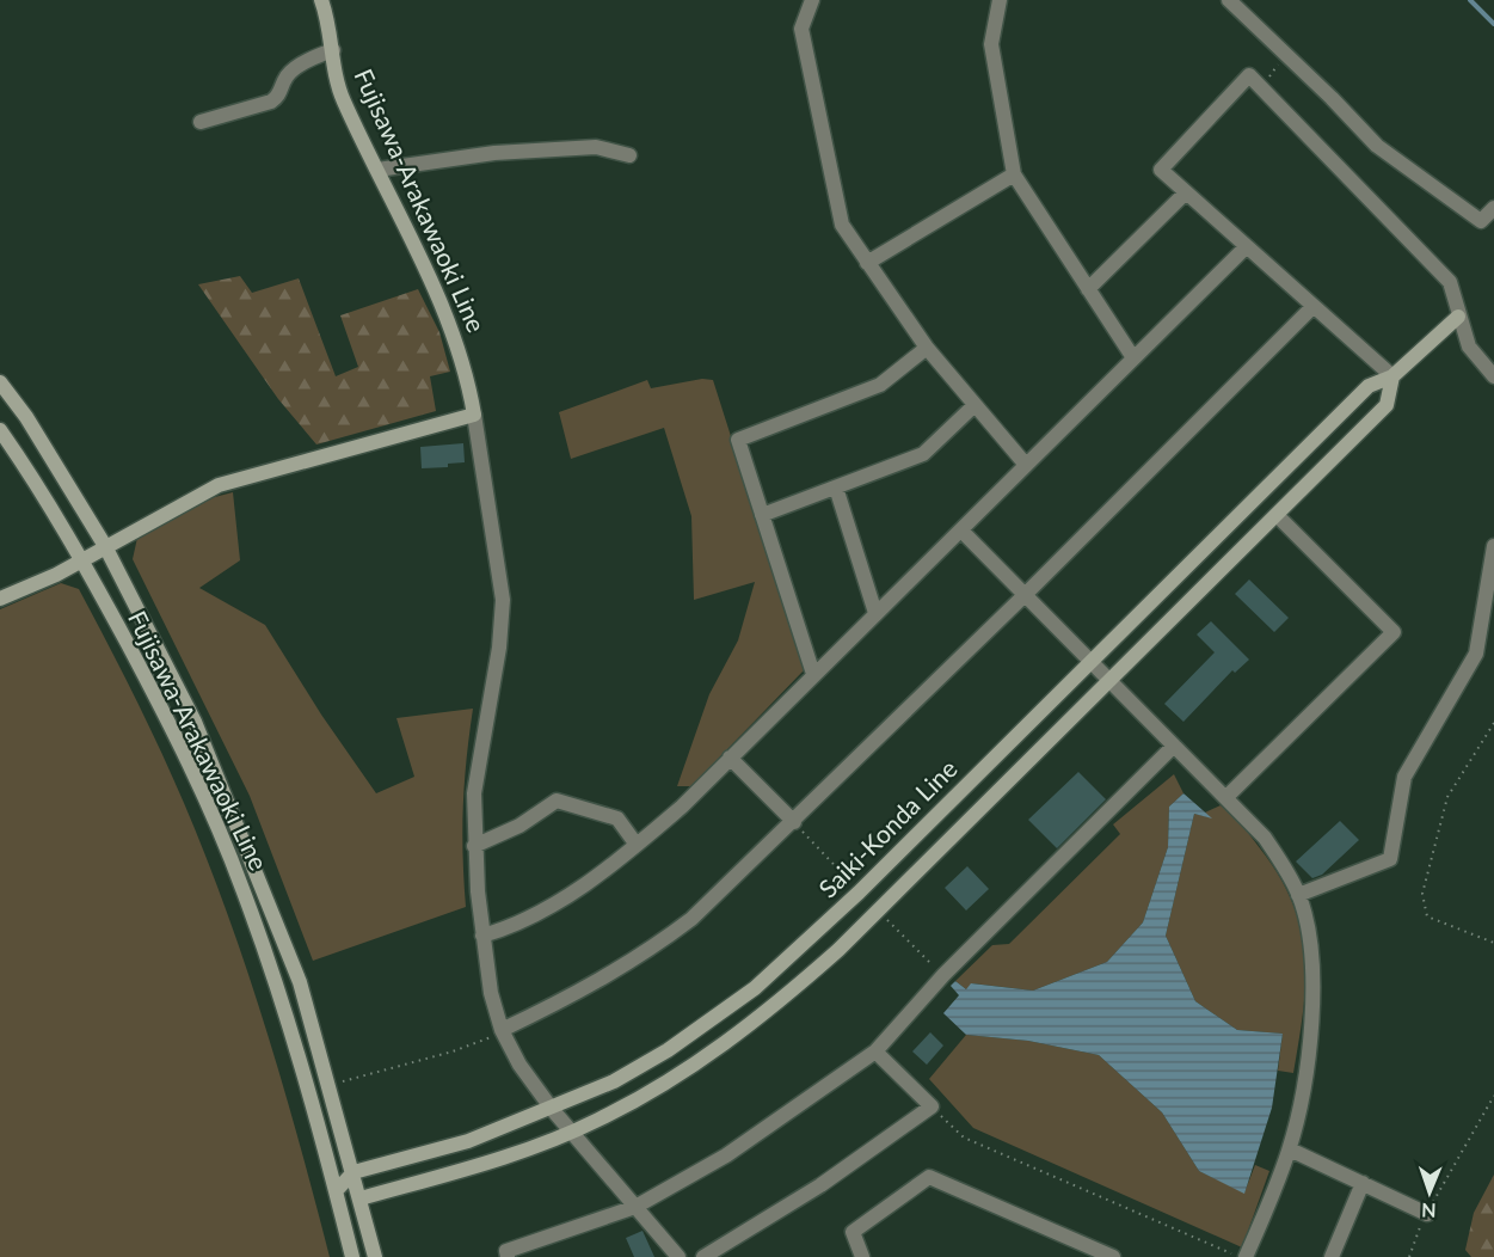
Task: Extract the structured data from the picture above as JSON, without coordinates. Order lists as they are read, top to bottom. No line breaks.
{"streets":{"street":["Fujisawa-Arakawaoki Line","Saiki-Konda Line"]},"crossings":[["Fujisawa-Arakawaoki Line","Saiki-Konda Line"]],"north":"bottom"}
